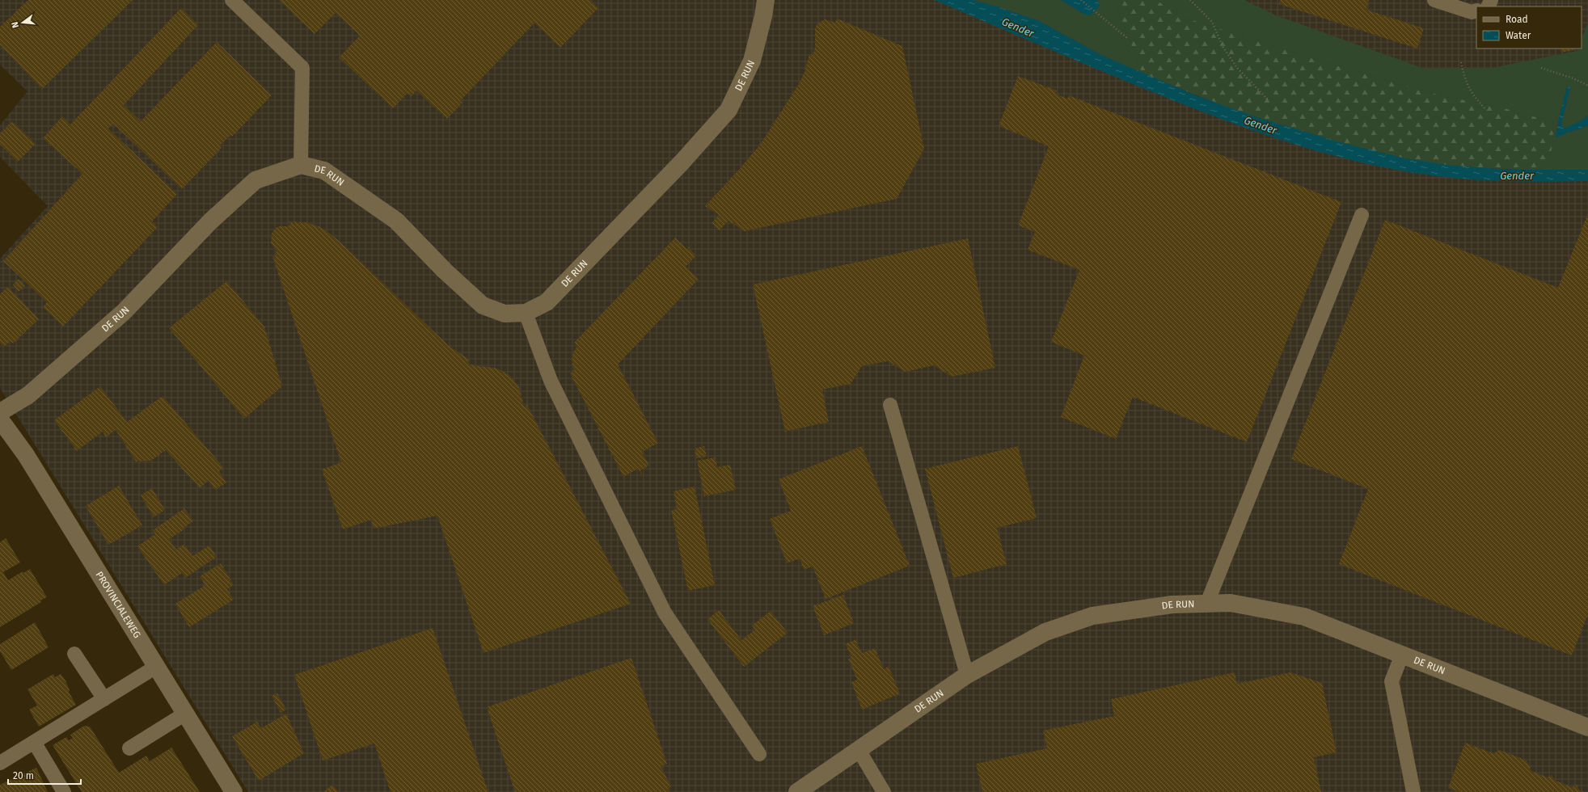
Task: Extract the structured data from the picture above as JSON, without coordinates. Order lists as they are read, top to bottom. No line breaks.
{"streets":{"street":["DE RUN","PROVINCIALEWEG"]},"water":["Gender"],"legend":["Road","Water"],"scale_bar":"20 m","north":"left"}
